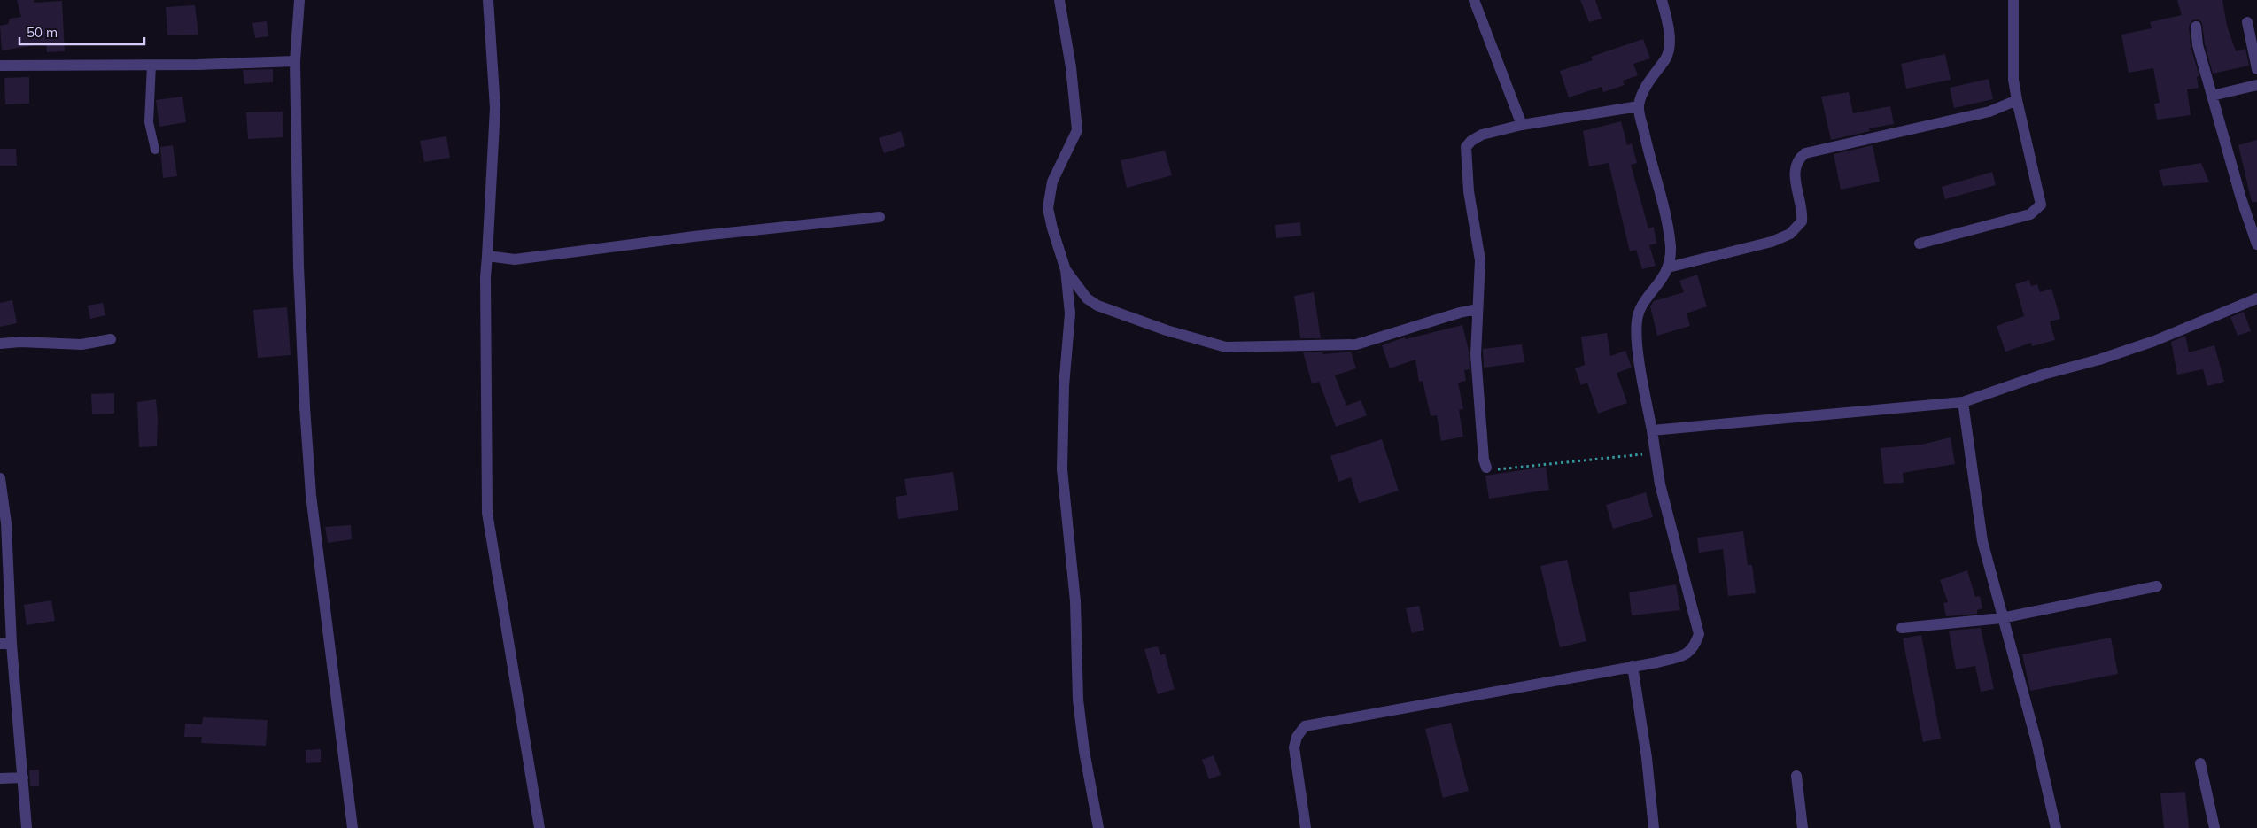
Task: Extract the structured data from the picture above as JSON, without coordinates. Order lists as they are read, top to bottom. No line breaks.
{"scale_bar":"50 m"}
